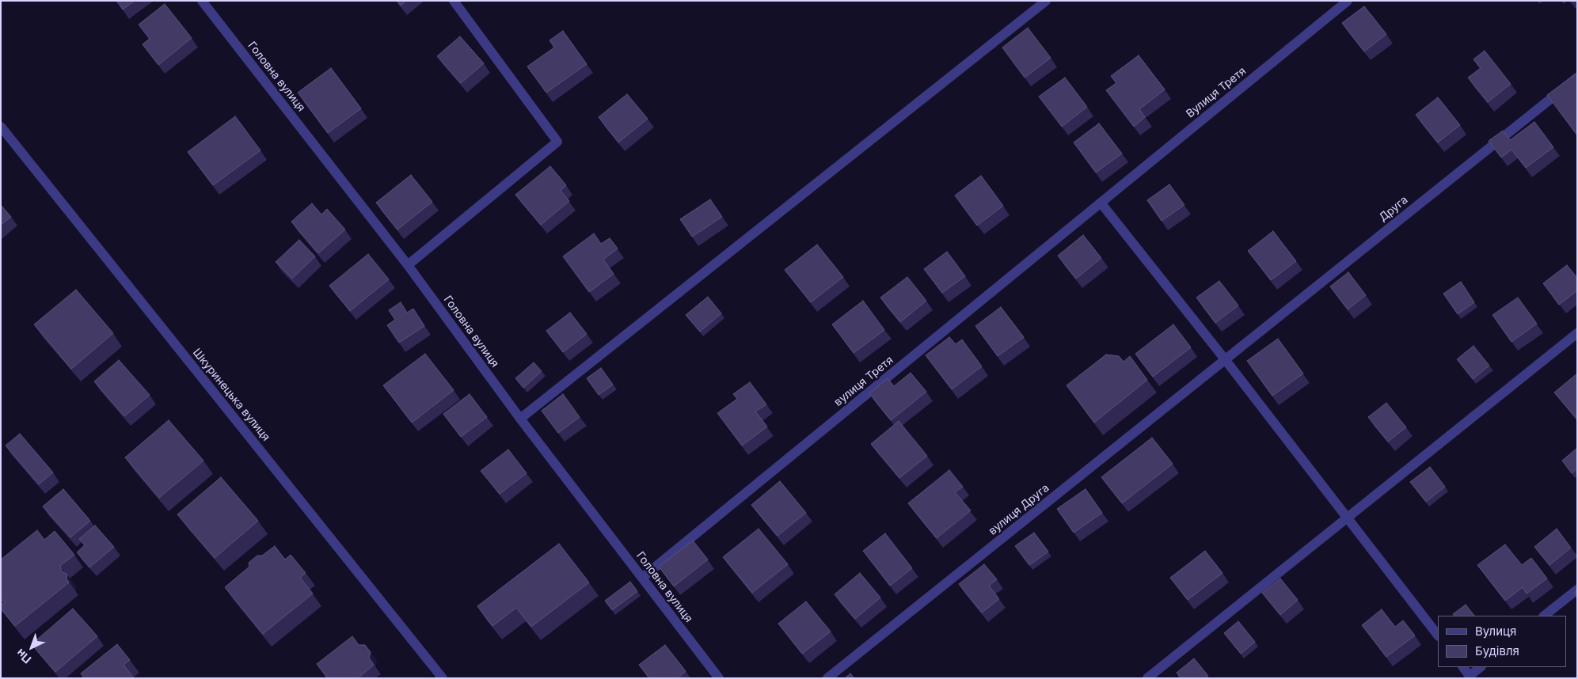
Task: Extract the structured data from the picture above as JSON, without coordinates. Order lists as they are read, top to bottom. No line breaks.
{"streets":{"street":["Головна вулиця","Вулиця Третя","Друга","вулиця Третя","Шкуринецька вулиця","вулиця Друга"]},"crossings":[["Головна вулиця","вулиця Третя"],["Вулиця Третя","вулиця Третя"],["Друга","вулиця Друга"]],"legend":["Вулиця","Будівля"],"north":"bottom left"}
